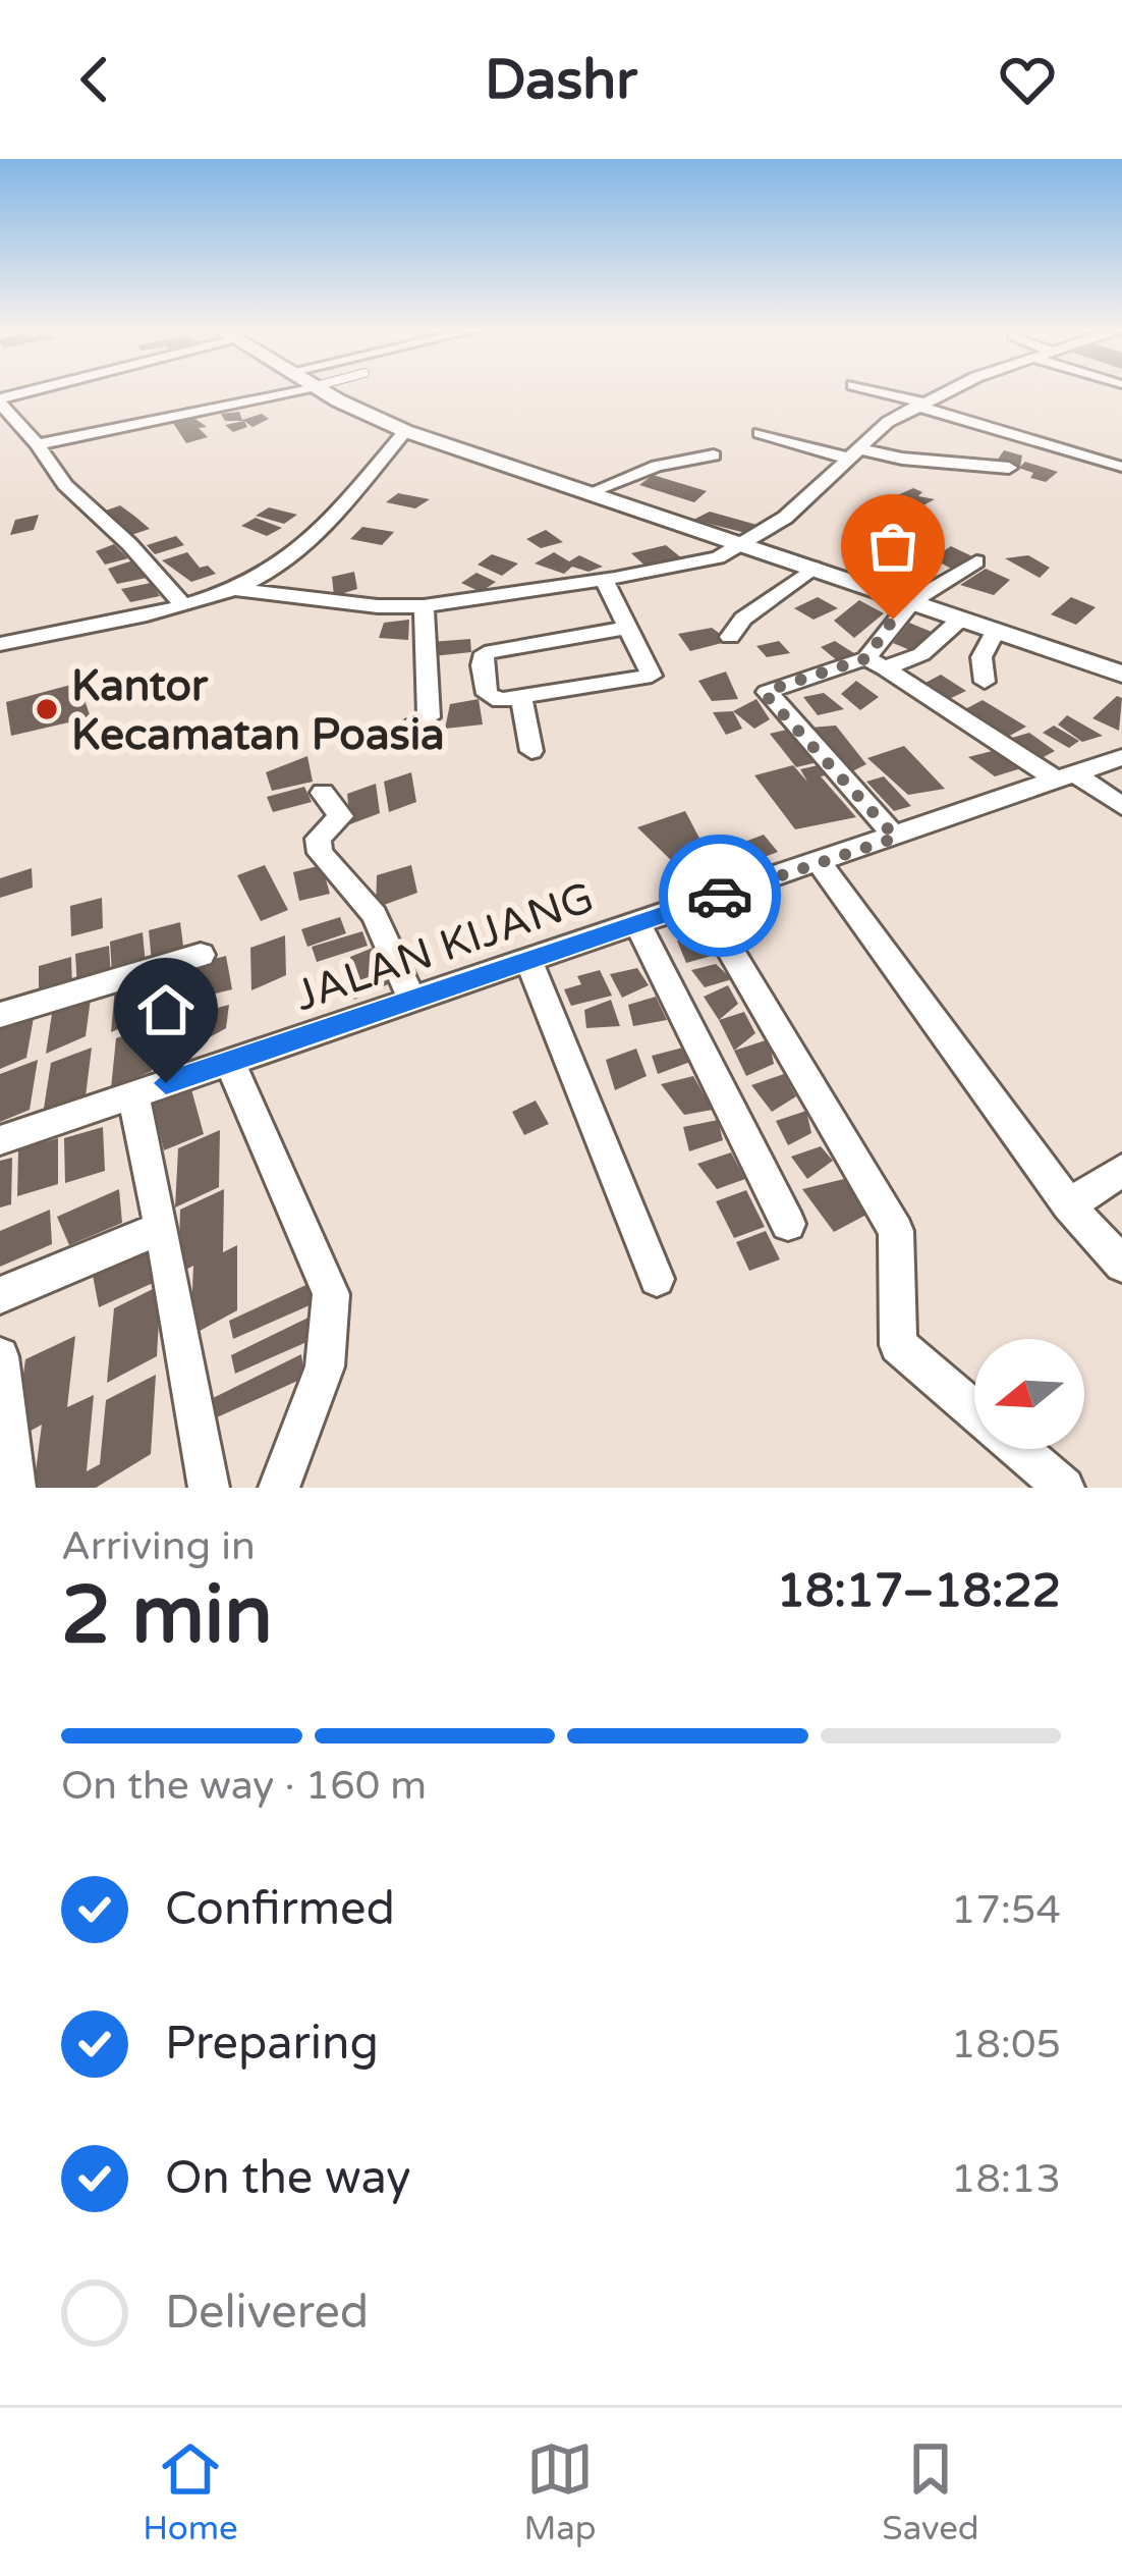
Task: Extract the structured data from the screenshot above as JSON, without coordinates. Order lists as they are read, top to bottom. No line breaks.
{"streets":{"street":["JALAN KIJANG"]},"places":["Kantor Kecamatan Poasia"],"north":"left","page":{"header":"Dashr","heading":["2 min","Arriving in","18:17–18:22"],"bar":"On the way · 160 m","list":[["Confirmed","17:54"],["Preparing","18:05"],["On the way","18:13"],"Delivered"],"tabs":["Home","Map","Saved"]}}
